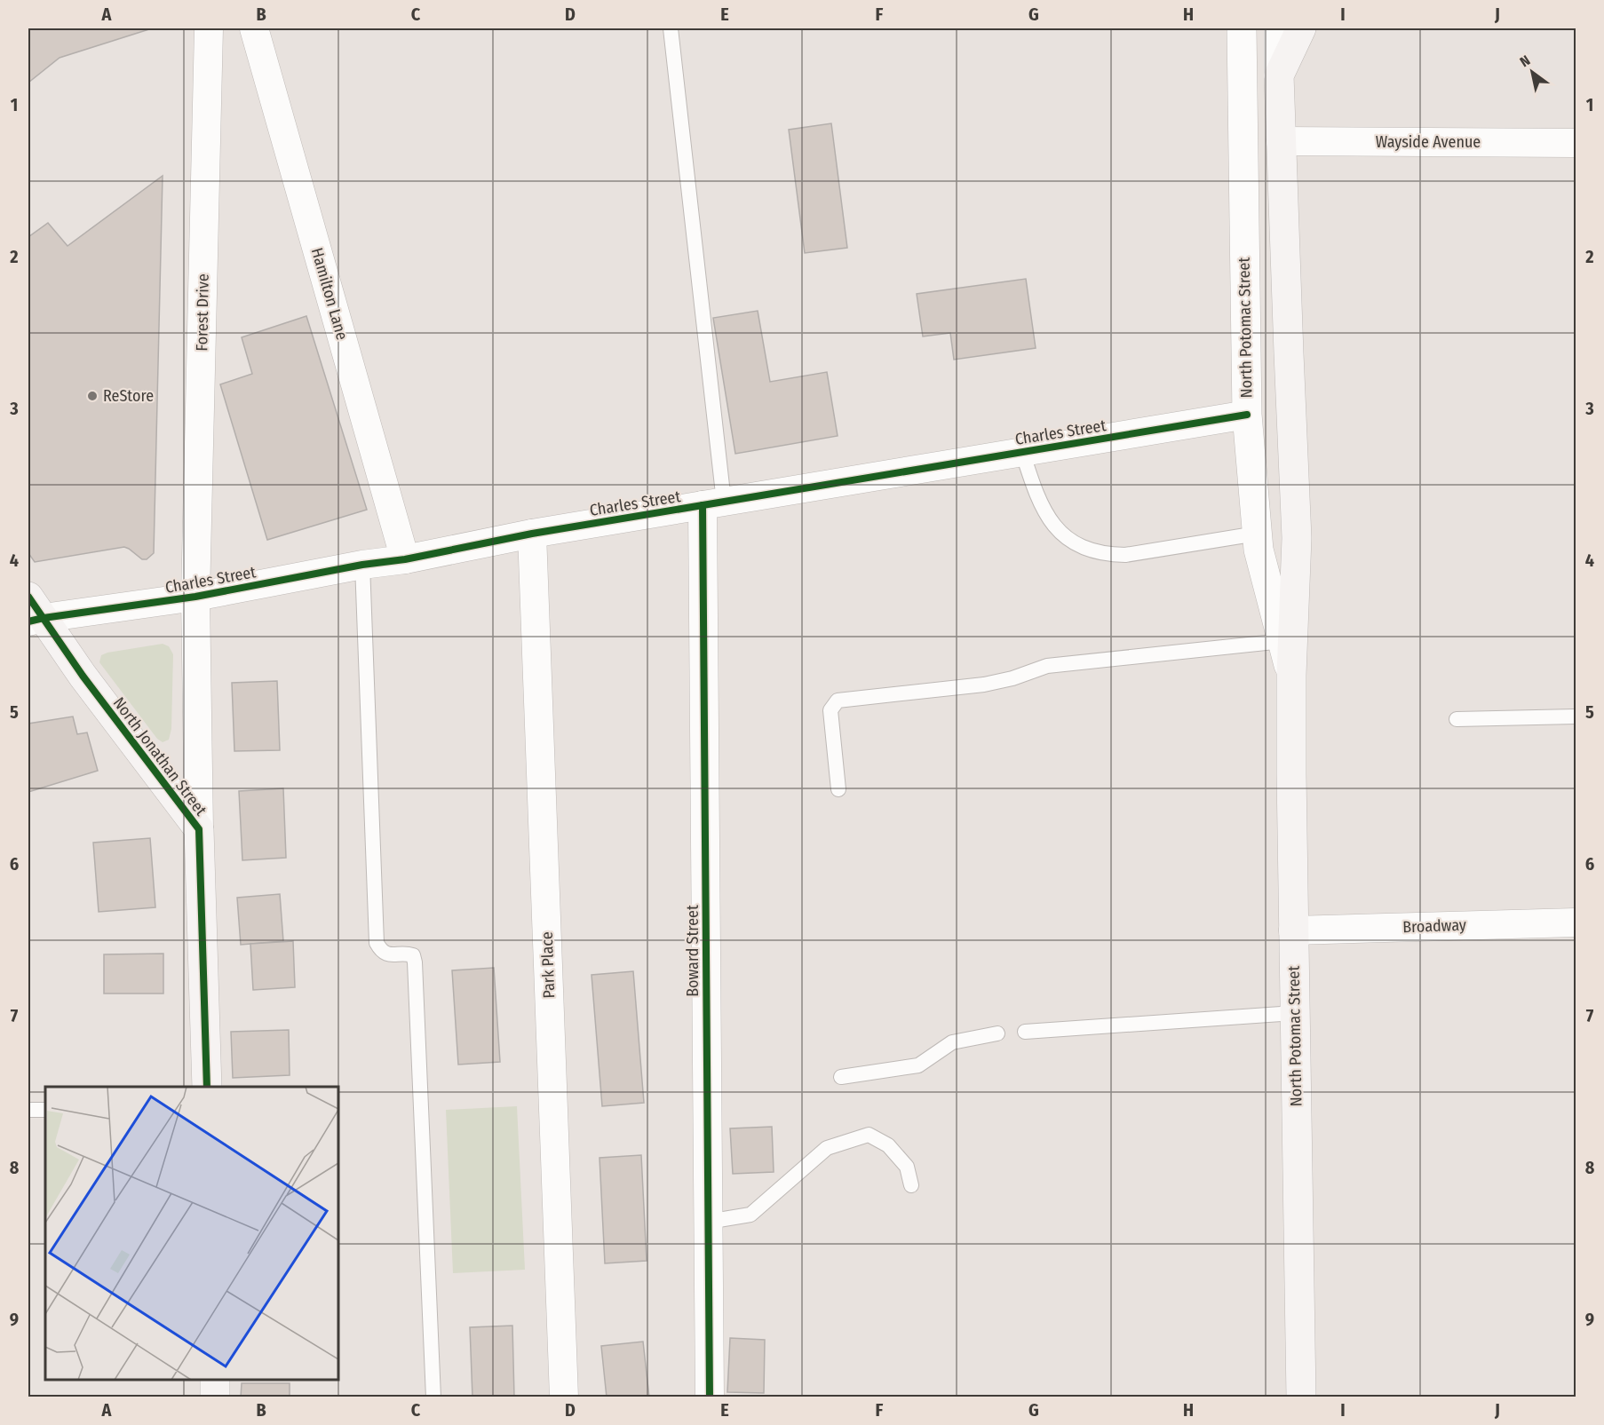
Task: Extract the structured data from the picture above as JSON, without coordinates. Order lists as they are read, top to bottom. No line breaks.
{"streets":{"main road":["North Potomac Street","North Jonathan Street"],"street":["Wayside Avenue","Hamilton Lane","Forest Drive","Charles Street","Broadway","Boward Street","Park Place"]},"crossings":[["Wayside Avenue","North Potomac Street"],["Hamilton Lane","Charles Street"],["Forest Drive","Charles Street"],["Forest Drive","North Jonathan Street"],["North Potomac Street","Charles Street"],["North Potomac Street","Broadway"],["Charles Street","North Jonathan Street"],["Charles Street","Boward Street"],["Charles Street","Park Place"]],"places":["ReStore"],"north":"top left","grid":{"columns":["A","B","C","D","E","F","G","H","I","J"],"rows":["1","2","3","4","5","6","7","8","9"]}}
